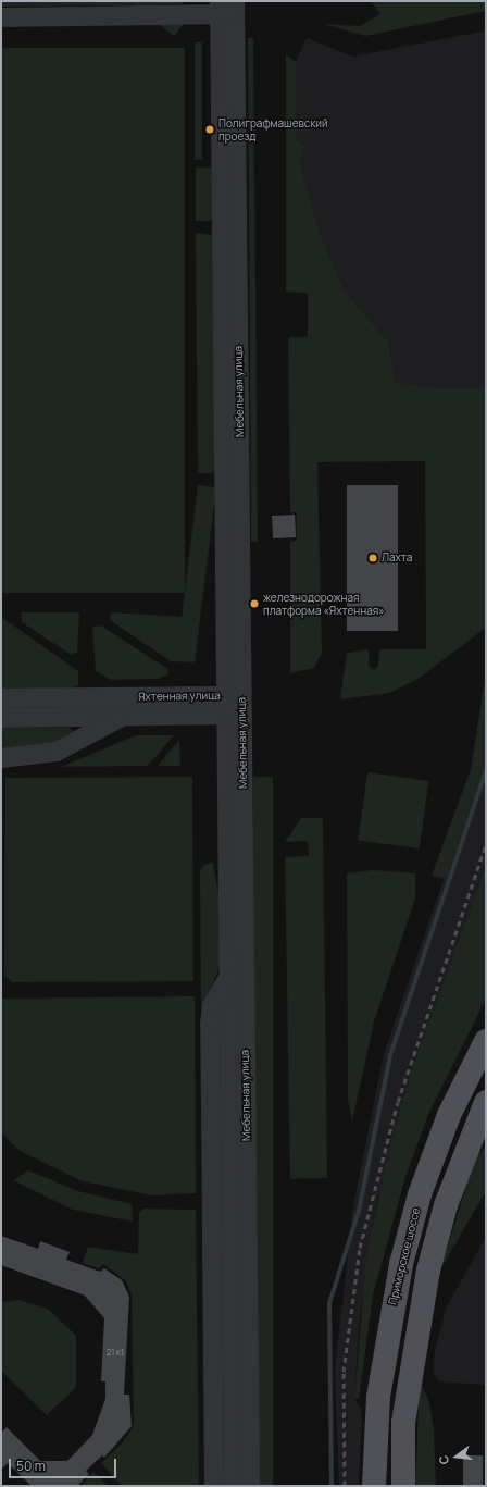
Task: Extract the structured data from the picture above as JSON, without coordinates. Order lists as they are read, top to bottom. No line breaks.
{"streets":{"main road":["Приморское шоссе"],"street":["Мебельная улица","Яхтенная улица"]},"crossings":[["Мебельная улица","Яхтенная улица"]],"places":["Полиграфмашевский проезд","Лахта","железнодорожная платформа «Яхтенная»"],"house_numbers":["21 к1"],"scale_bar":"50 m","north":"left"}
